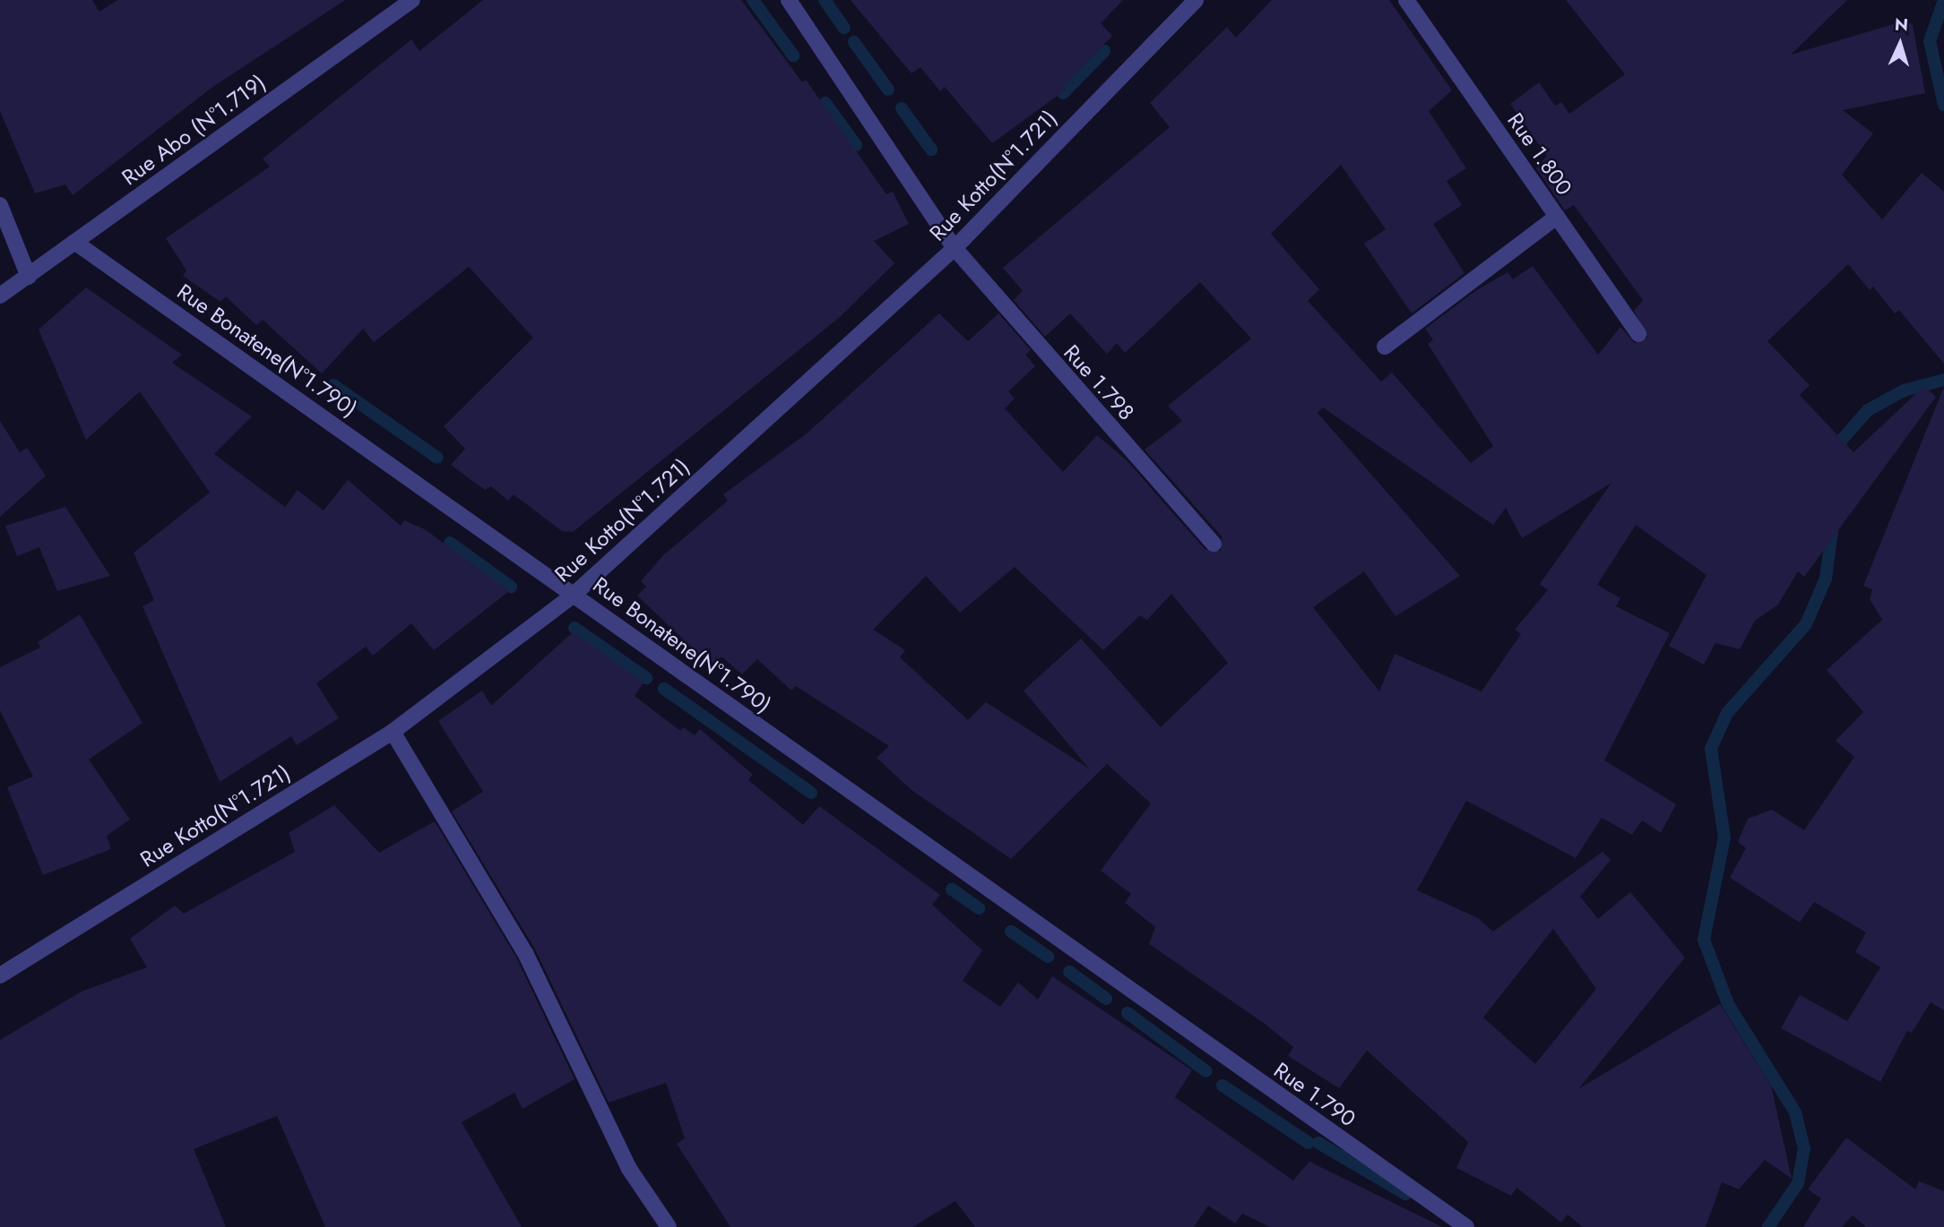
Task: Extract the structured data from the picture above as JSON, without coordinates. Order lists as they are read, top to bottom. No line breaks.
{"streets":{"street":["Rue Abo (N°1.719)","Rue 1.800","Rue Kotto(N°1.721)","Rue Bonatene(N°1.790)","Rue 1.798","Rue 1.790"]},"crossings":[["Rue Abo (N°1.719)","Rue Bonatene(N°1.790)"],["Rue Kotto(N°1.721)","Rue Bonatene(N°1.790)"],["Rue Kotto(N°1.721)","Rue 1.798"],["Rue Bonatene(N°1.790)","Rue 1.790"]],"north":"top"}
